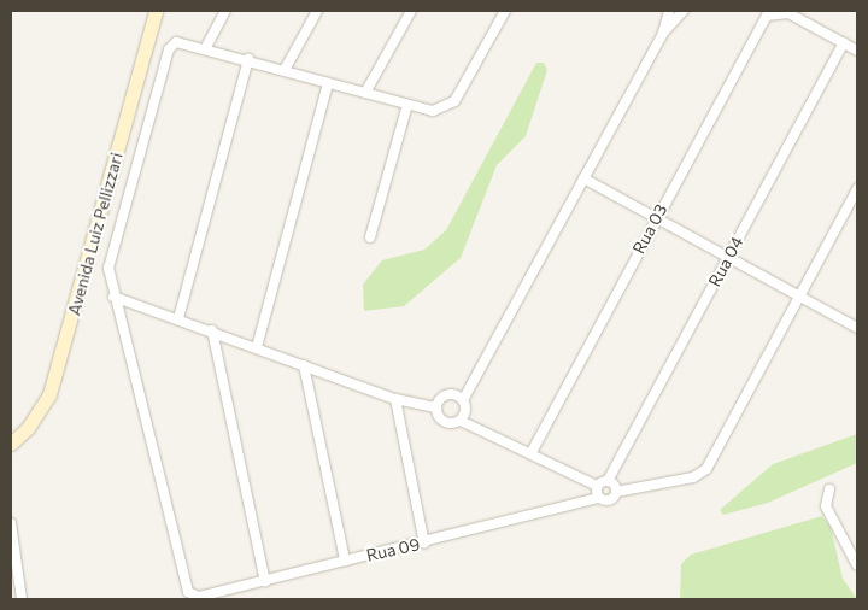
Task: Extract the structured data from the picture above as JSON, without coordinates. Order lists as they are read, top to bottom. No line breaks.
{"streets":{"main road":["Avenida Luiz Pellizzari"],"street":["Rua 03","Rua 04","Rua 09"]},"crossings":[["Rua 04","Rua 09"]]}
